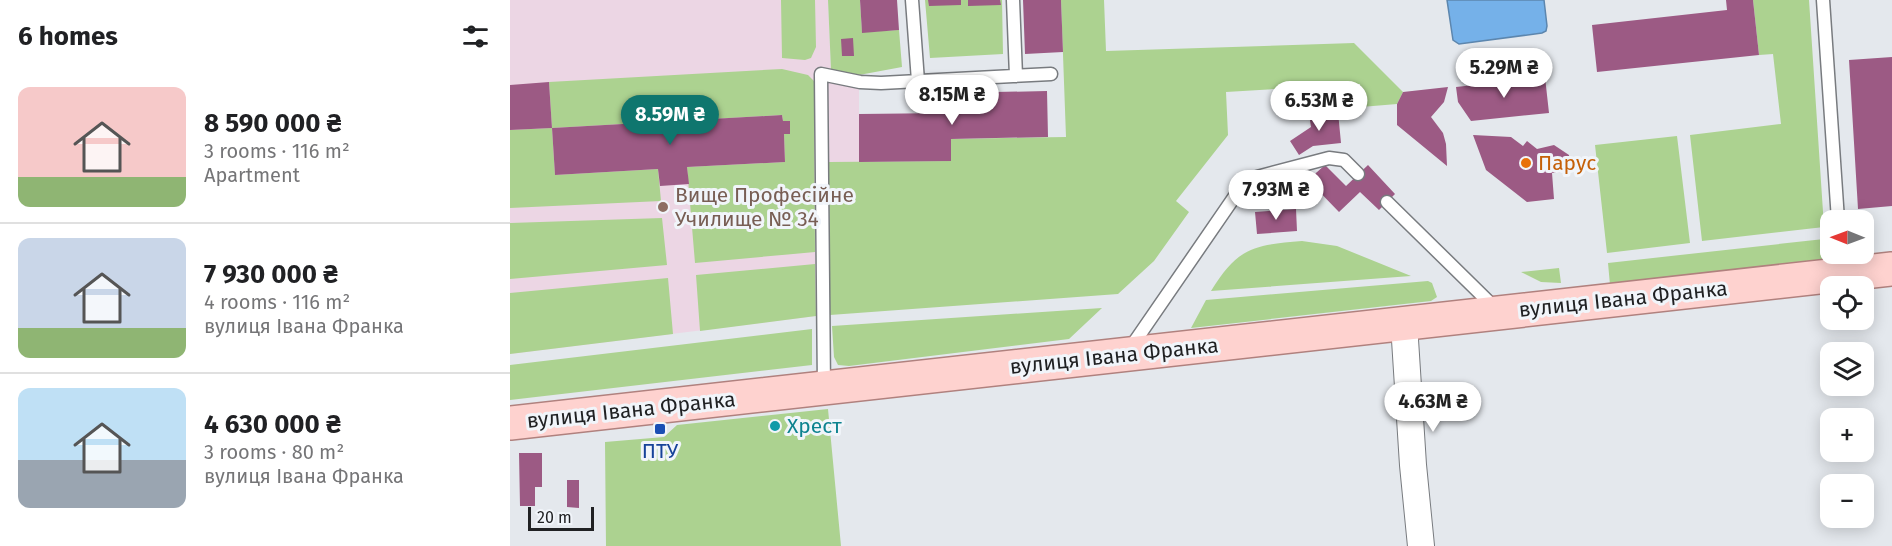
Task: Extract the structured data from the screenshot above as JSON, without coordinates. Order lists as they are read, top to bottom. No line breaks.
{"streets":{"main road":["вулиця Івана Франка"]},"places":{"other":["Парус","Вище Професійне Училище № 34","Хрест"],"transit":["ПТУ"]},"scale_bar":"20 m","north":"left","page":{"heading":"6 homes","price":["5.29M ₴","8.15M ₴","6.53M ₴","8.59M ₴","7.93M ₴","4.63M ₴"],"list":[{"name":"8 590 000 ₴","note":"3 rooms · 116 m² · Apartment"},{"name":"7 930 000 ₴","note":"4 rooms · 116 m² · вулиця Івана Франка"},{"name":"4 630 000 ₴","note":"3 rooms · 80 m² · вулиця Івана Франка"}],"map_buttons":["+","−"],"scale":"20 m"}}
